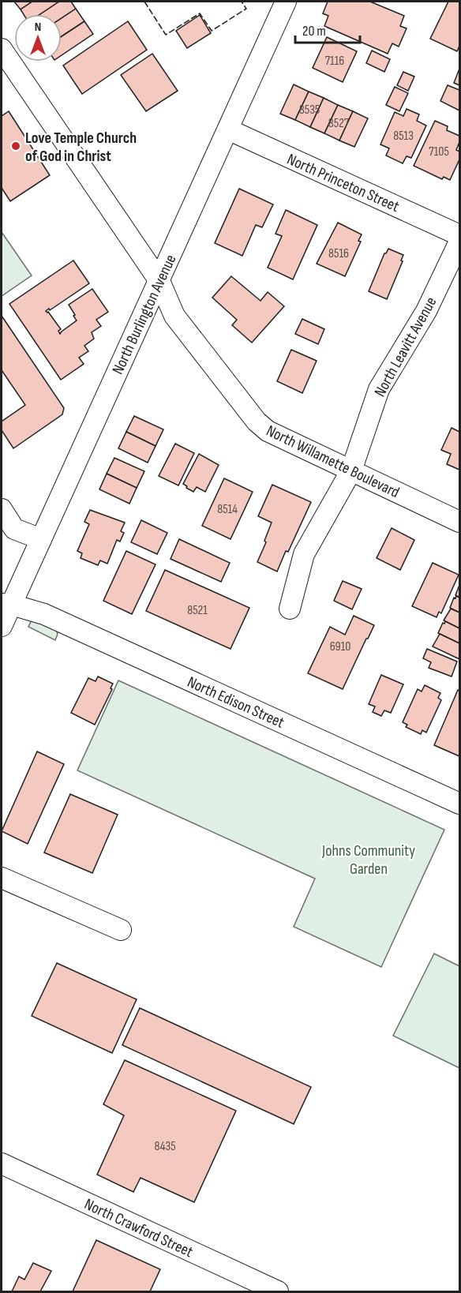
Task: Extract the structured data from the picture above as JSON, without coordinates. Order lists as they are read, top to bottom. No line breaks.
{"streets":{"street":["North Princeton Street","North Burlington Avenue","North Leavitt Avenue","North Willamette Boulevard","North Edison Street","North Crawford Street"]},"crossings":[["North Princeton Street","North Burlington Avenue"],["North Burlington Avenue","North Willamette Boulevard"],["North Burlington Avenue","North Edison Street"],["North Leavitt Avenue","North Willamette Boulevard"]],"parks":["Johns Community Garden"],"places":["Love Temple Church of God in Christ"],"house_numbers":["7116","8535","8527","8513","7105","8516","8514","8521","6910","8435"],"scale_bar":"20 m","north":"top"}
